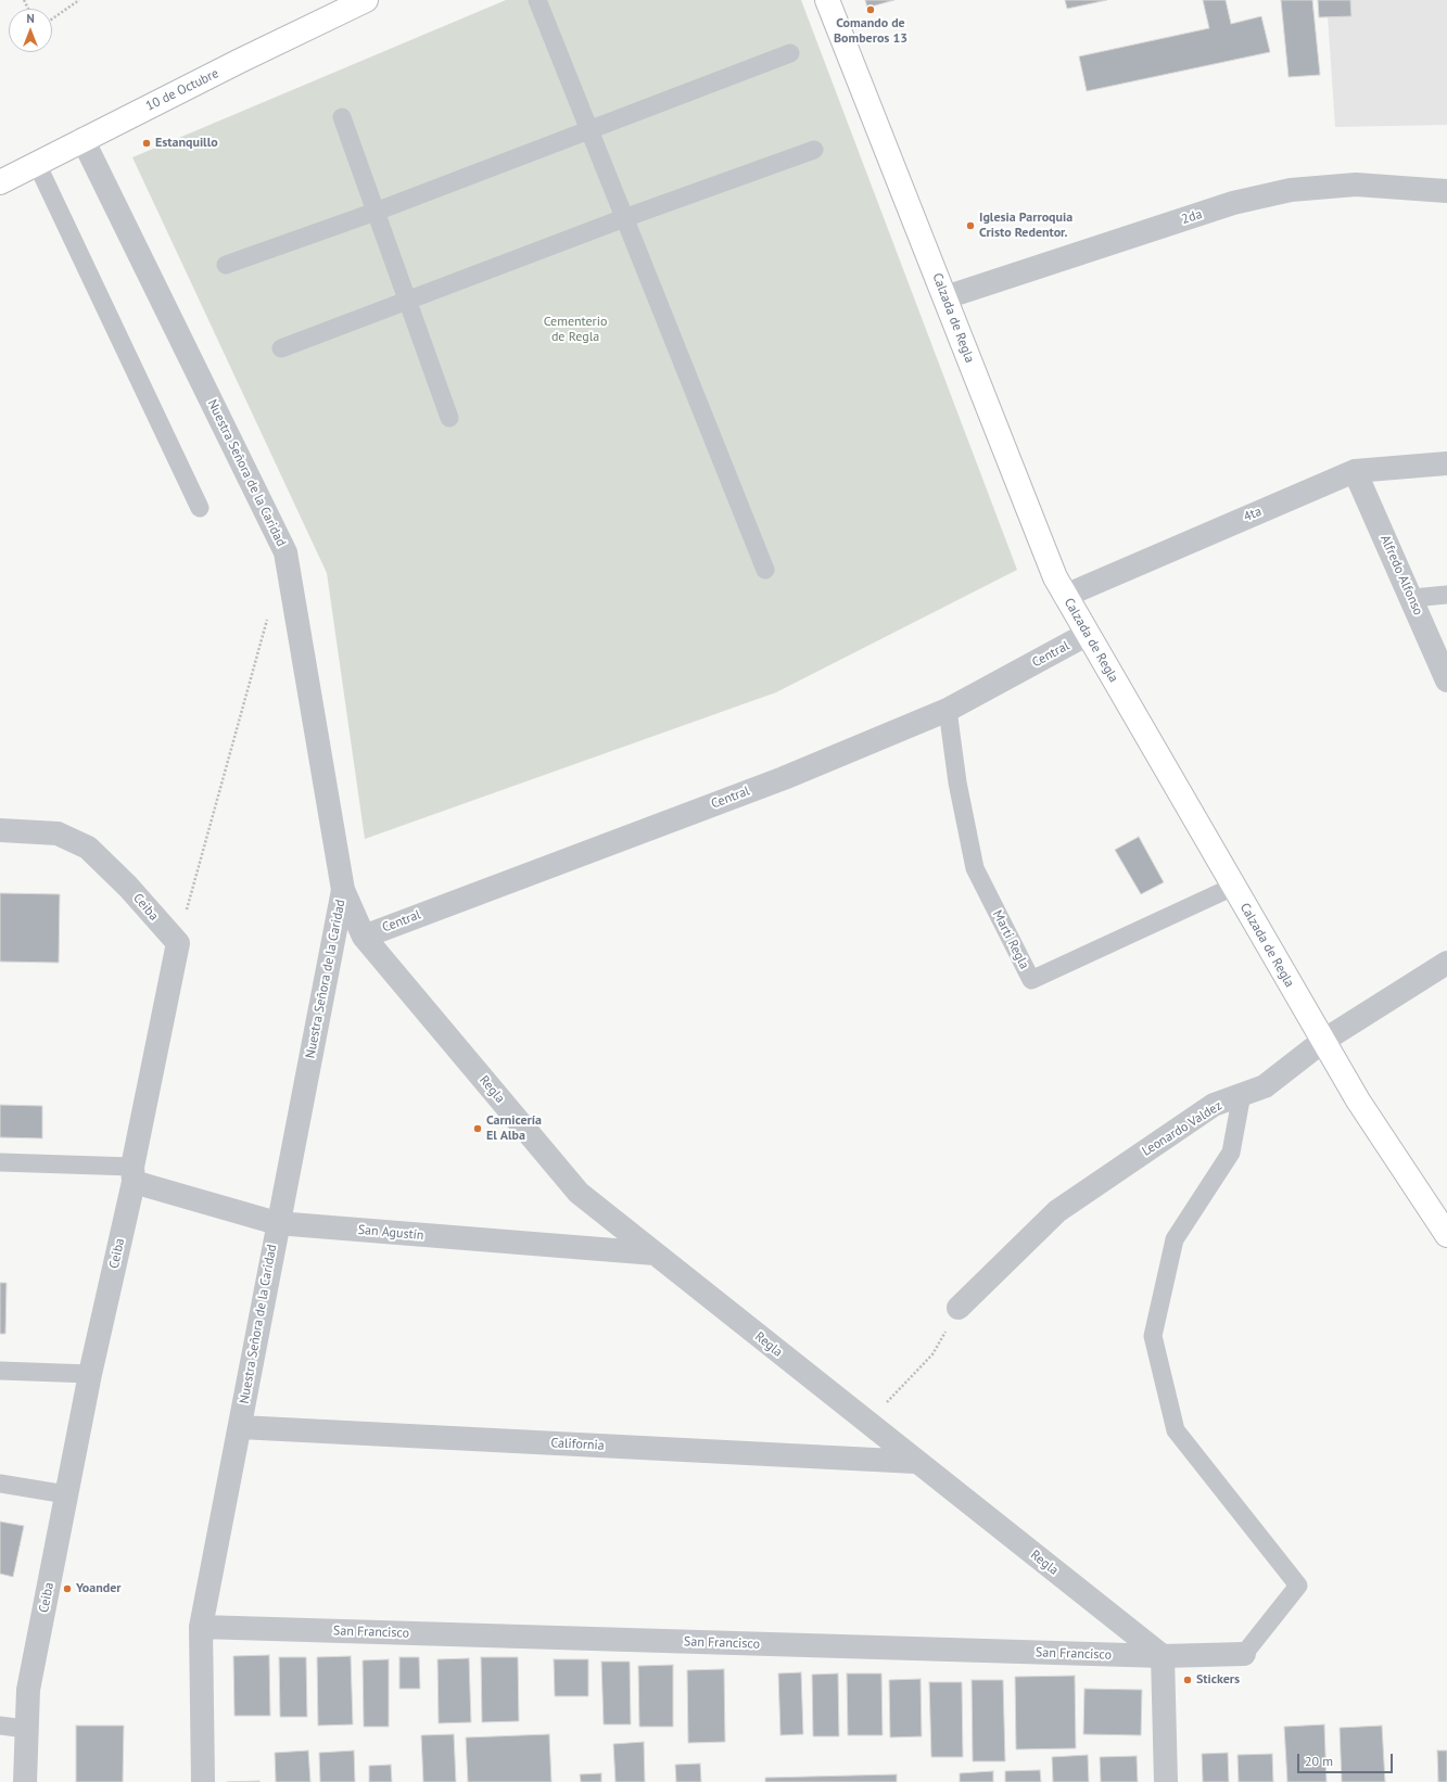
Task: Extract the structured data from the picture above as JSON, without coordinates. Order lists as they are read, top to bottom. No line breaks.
{"streets":{"main road":["10 de Octubre","Calzada de Regla"],"street":["2da","Nuestra Señora de la Caridad","4ta","Alfredo Alfonso","Central","Ceiba","Regla","Leonardo Valdez","San Agustín","California","San Francisco"],"lane":["Marti Regla"]},"crossings":[["10 de Octubre","Nuestra Señora de la Caridad"],["2da","Calzada de Regla"],["Calzada de Regla","4ta"],["Calzada de Regla","Central"],["Calzada de Regla","Marti Regla"],["Calzada de Regla","Leonardo Valdez"],["Nuestra Señora de la Caridad","Regla"],["Nuestra Señora de la Caridad","San Agustín"],["Nuestra Señora de la Caridad","California"],["Nuestra Señora de la Caridad","San Francisco"],["4ta","Alfredo Alfonso"],["Central","Marti Regla"],["Central","Regla"],["Ceiba","San Agustín"],["Regla","San Agustín"],["Regla","California"],["Regla","San Francisco"]],"parks":["Cementerio de Regla"],"places":["Comando de Bomberos 13","Estanquillo","Iglesia Parroquia Cristo Redentor.","Carnicería El Alba","Yoander","Stickers"],"scale_bar":"20 m","north":"top"}
